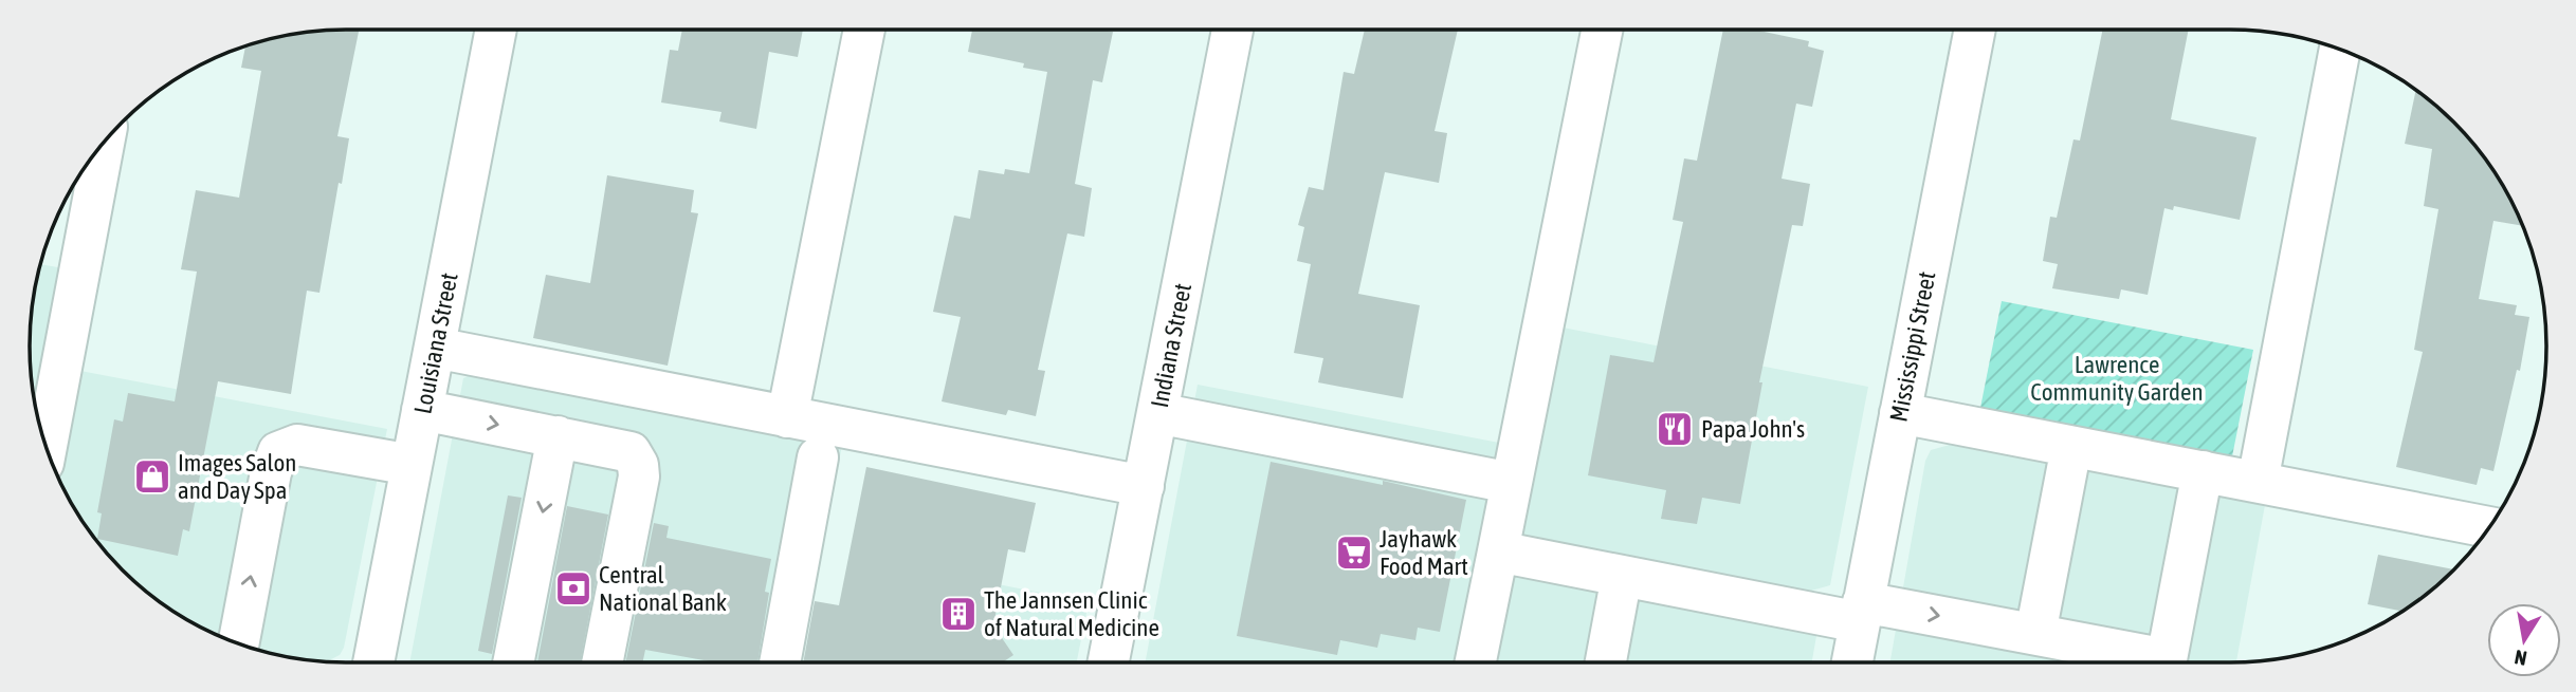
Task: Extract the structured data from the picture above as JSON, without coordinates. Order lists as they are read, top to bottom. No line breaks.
{"streets":{"street":["Louisiana Street","Indiana Street","Mississippi Street"]},"parks":["Lawrence Community Garden"],"places":{"restaurant":["Papa John's"],"shop":["Images Salon and Day Spa"],"supermarket":["Jayhawk Food Mart"],"bank":["Central National Bank"],"building":["The Jannsen Clinic of Natural Medicine"]},"north":"bottom"}
